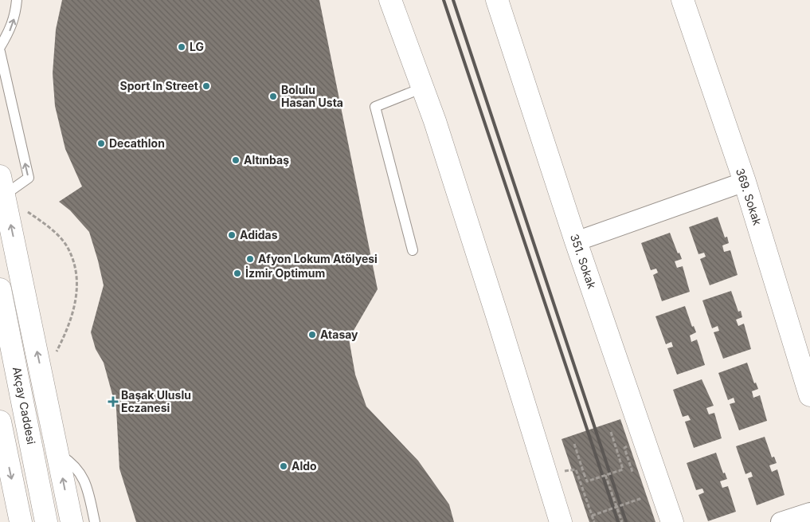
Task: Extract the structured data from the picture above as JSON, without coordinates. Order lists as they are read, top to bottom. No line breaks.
{"streets":{"main road":["369. Sokak","351. Sokak","Akçay Caddesi"]},"places":{"other":["LG","Sport In Street","Bolulu Hasan Usta","Decathlon","Altınbaş","Adidas","Afyon Lokum Atölyesi","İzmir Optimum","Atasay","Aldo"],"health":["Başak Uluslu Eczanesi"]}}
